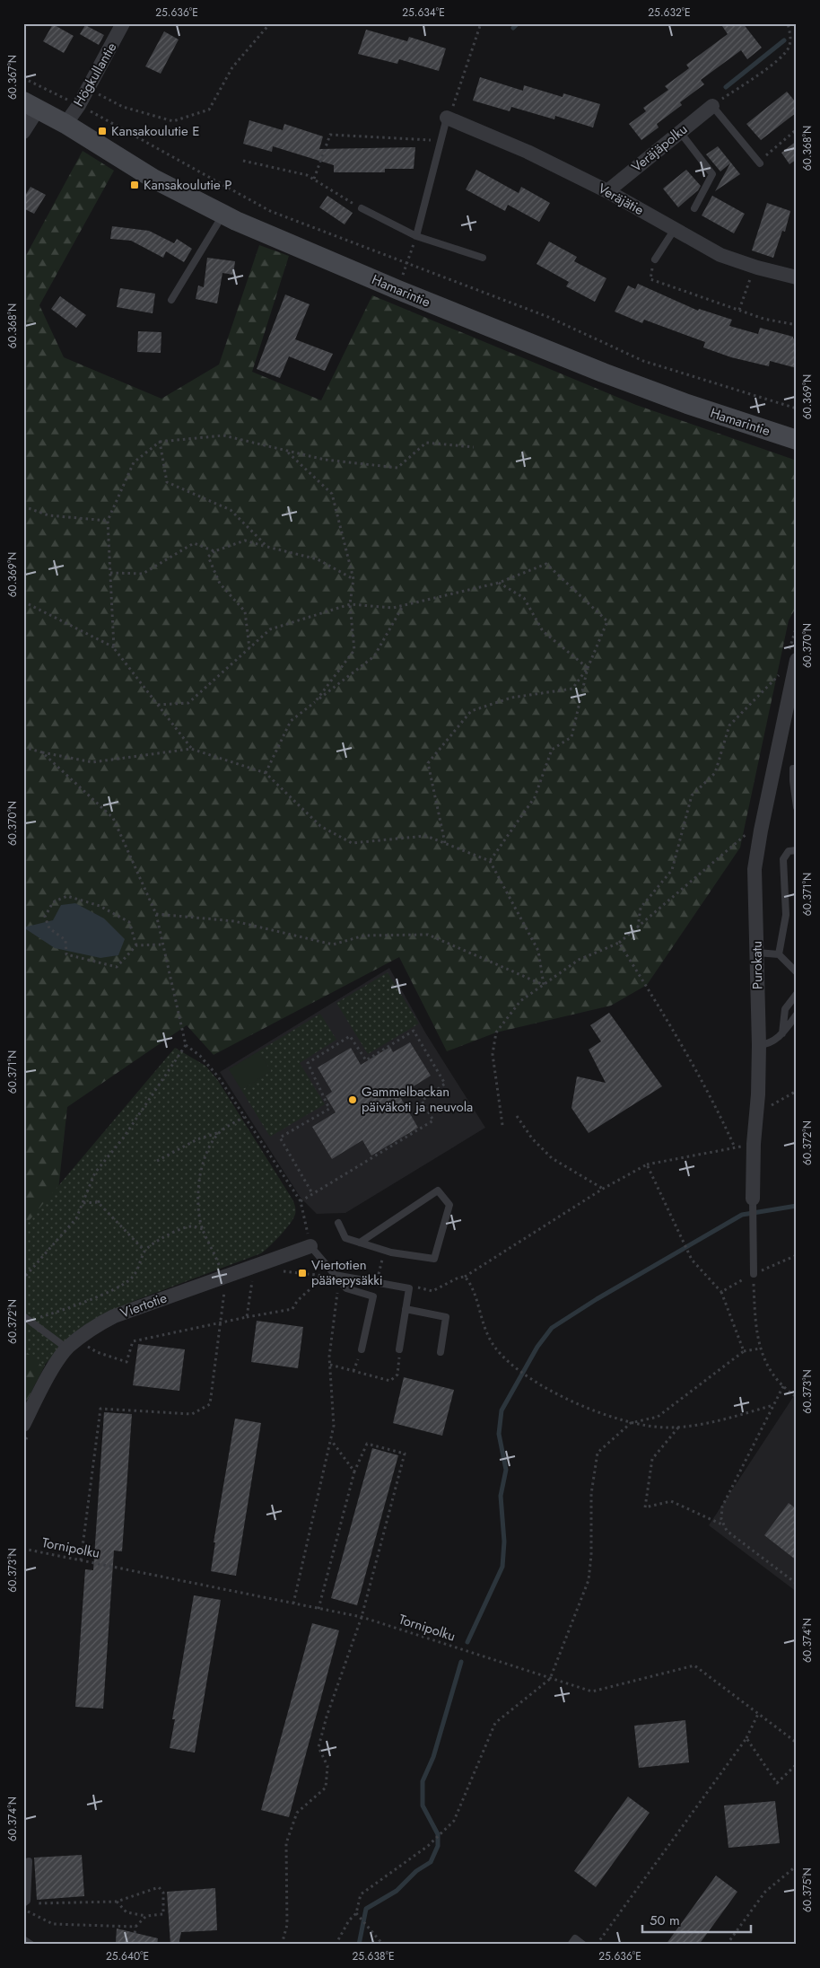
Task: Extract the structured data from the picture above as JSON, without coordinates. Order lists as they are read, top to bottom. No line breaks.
{"streets":{"street":["Högkullantie","Veräjäpolku","Veräjätie","Hamarintie","Purokatu","Viertotie"],"path":["Tornipolku"]},"crossings":[["Högkullantie","Hamarintie"],["Veräjäpolku","Veräjätie"]],"places":{"transit":["Kansakoulutie E","Kansakoulutie P","Viertotien päätepysäkki"],"other":["Gammelbackan päiväkoti ja neuvola"]},"scale_bar":"50 m","coordinates":["25.636°E","25.634°E","25.632°E","60.367°N","60.368°N","60.369°N","60.370°N","60.371°N","60.372°N","60.373°N","60.374°N","60.375°N","25.640°E","25.638°E"]}
